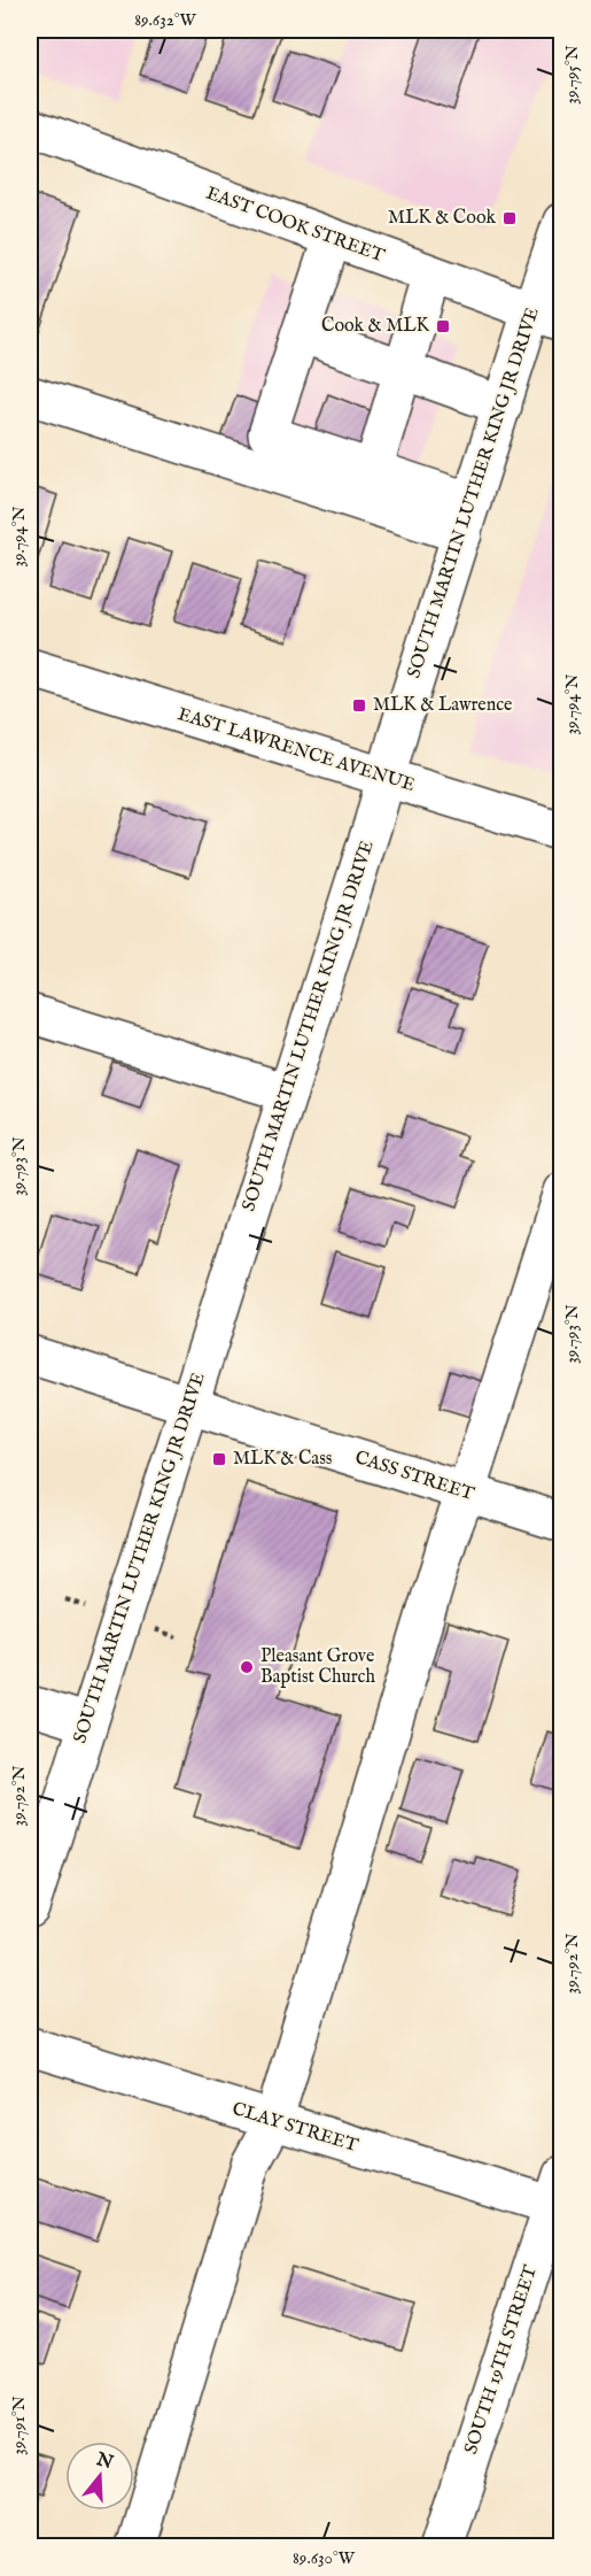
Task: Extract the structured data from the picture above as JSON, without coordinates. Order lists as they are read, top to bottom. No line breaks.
{"streets":{"street":["EAST COOK STREET","SOUTH MARTIN LUTHER KING JR DRIVE","EAST LAWRENCE AVENUE","CASS STREET","CLAY STREET","SOUTH 19TH STREET"]},"crossings":[["EAST COOK STREET","SOUTH MARTIN LUTHER KING JR DRIVE"],["SOUTH MARTIN LUTHER KING JR DRIVE","EAST LAWRENCE AVENUE"],["SOUTH MARTIN LUTHER KING JR DRIVE","CASS STREET"],["CLAY STREET","SOUTH 19TH STREET"]],"places":{"transit":["MLK & Cook","Cook & MLK","MLK & Lawrence","MLK & Cass"],"other":["Pleasant Grove Baptist Church"]},"north":"top","coordinates":["89.632°W","39.795°N","39.794°N","39.793°N","39.792°N","39.791°N","89.630°W"]}
